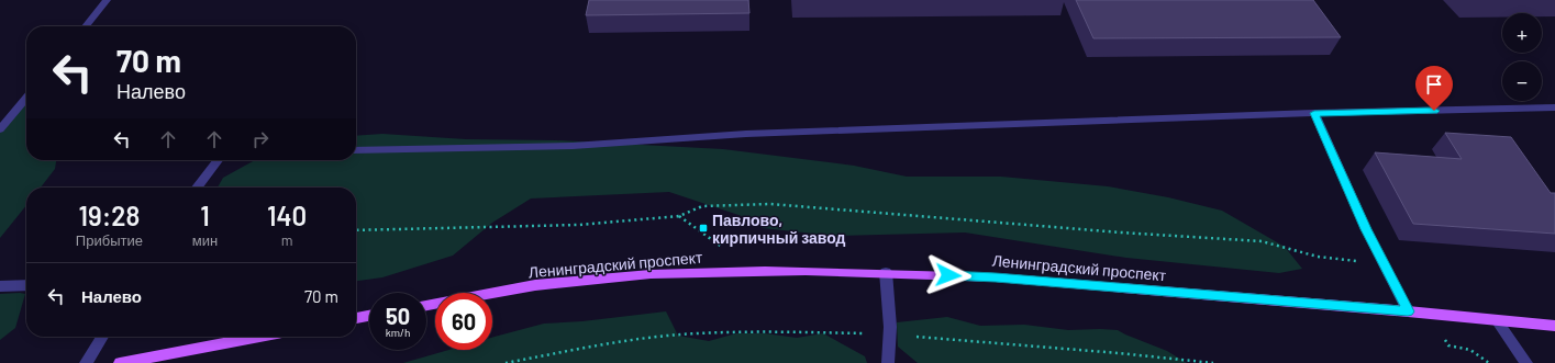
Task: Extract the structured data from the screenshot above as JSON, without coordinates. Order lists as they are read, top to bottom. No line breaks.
{"streets":{"main road":["Ленинградский проспект"]},"places":{"transit":["Павлово, кирпичный завод"]},"page":{"map_buttons":["+","−"],"turn":["70 m","Налево"],"eta":["19:28","Прибытие","1","мин","140","m"],"list":[{"name":"Налево","value":"70 m"}],"speed":"50 km/h","limit":"60"}}
